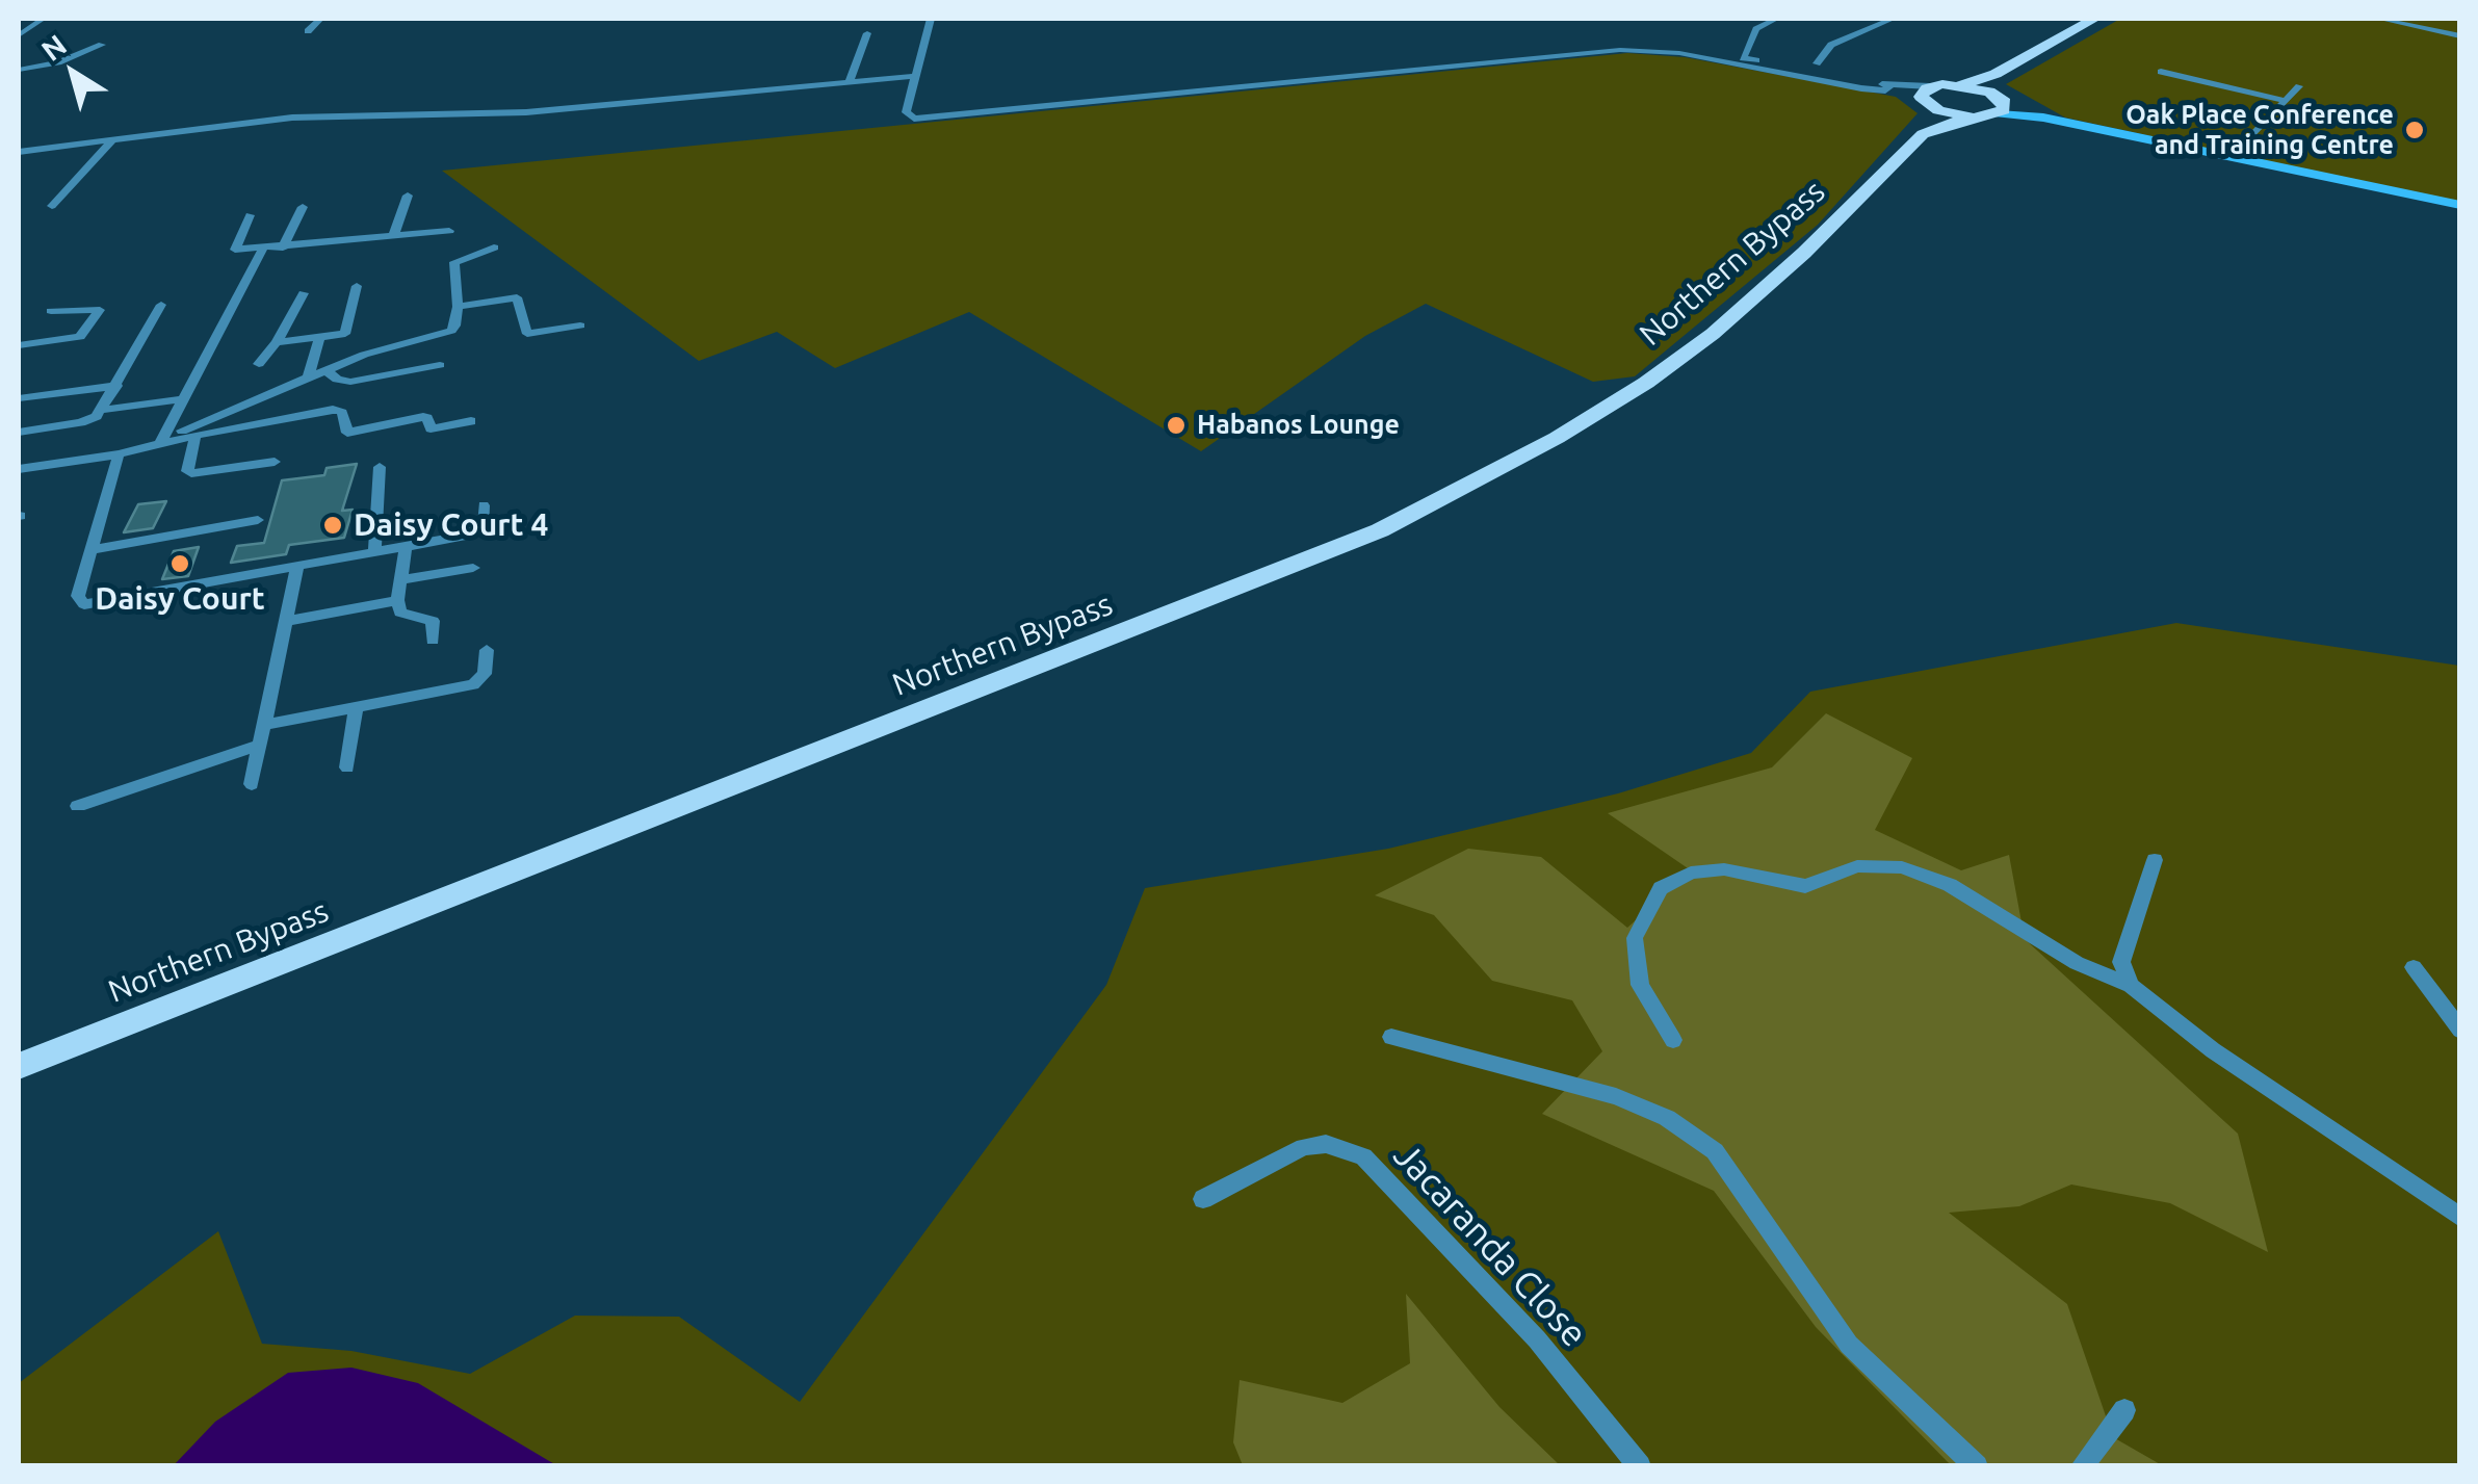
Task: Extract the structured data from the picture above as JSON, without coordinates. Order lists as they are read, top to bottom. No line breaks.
{"streets":{"main road":["Northern Bypass"],"street":["Jacaranda Close"]},"places":["Oak Place Conference and Training Centre","Habanos Lounge","Daisy Court 4","Daisy Court"],"north":"top left"}
